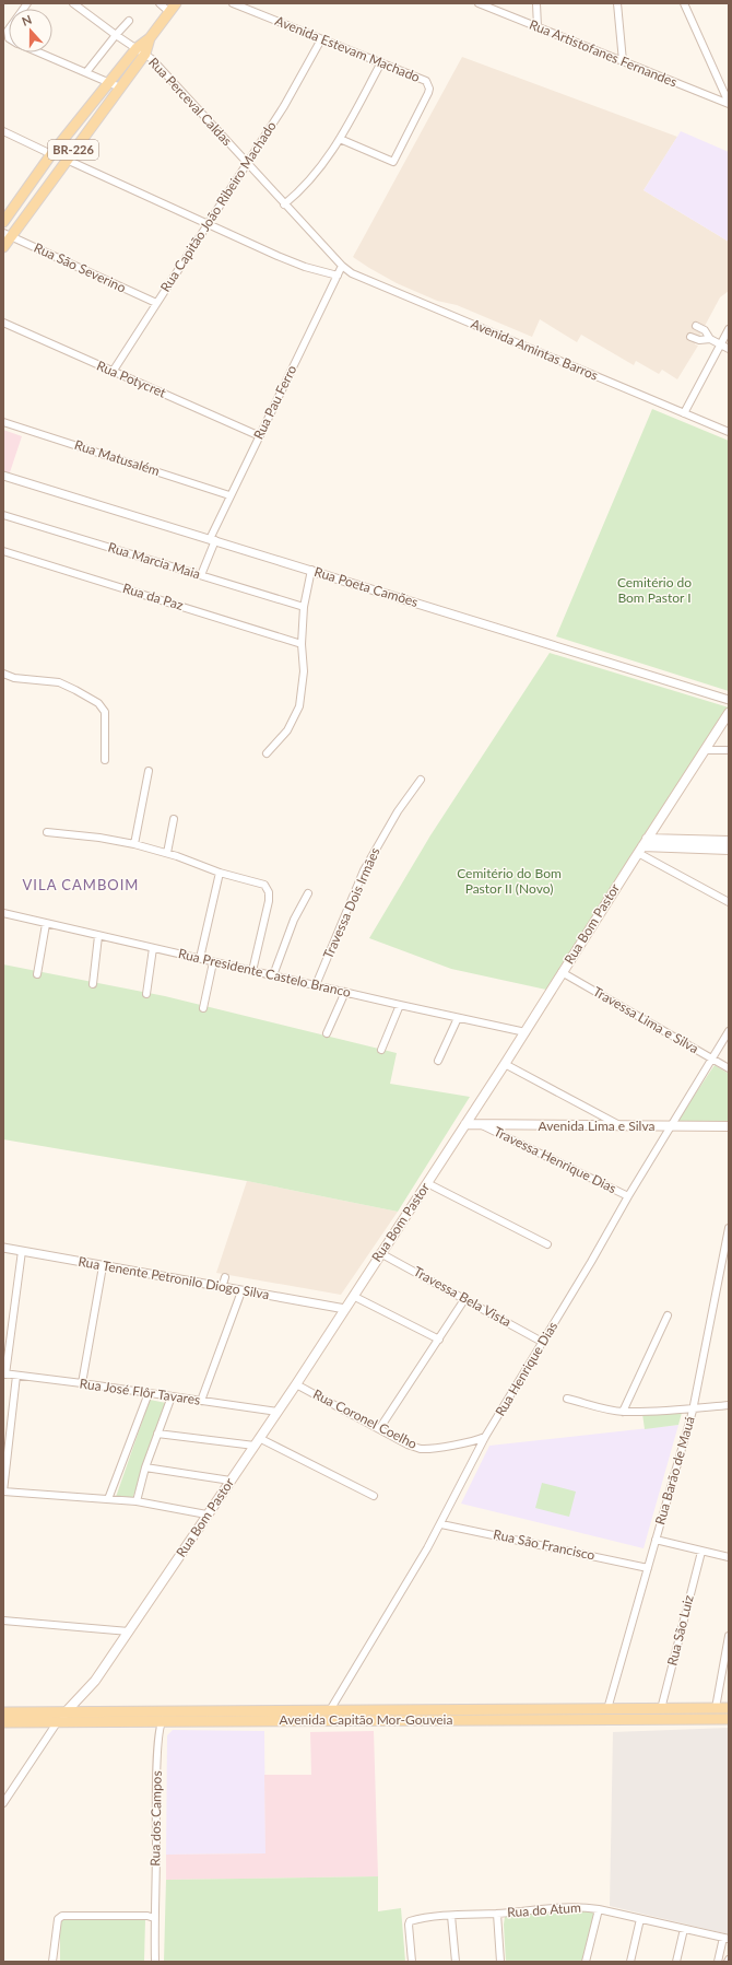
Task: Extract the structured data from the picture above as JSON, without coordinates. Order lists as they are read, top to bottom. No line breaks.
{"streets":{"main road":["BR-226","Rua Bom Pastor","Avenida Lima e Silva","Avenida Capitão Mor-Gouveia"],"street":["Avenida Estevam Machado","Rua Artistofanes Fernandes","Rua Perceval Caldas","Rua Capitão João Ribeiro Machado","Rua São Severino","Avenida Amintas Barros","Rua Potycret","Rua Pau Ferro","Rua Matusalém","Rua Marcia Maia","Rua Poeta Camões","Rua da Paz","Travessa Dois Irmães","Rua Presidente Castelo Branco","Travessa Lima e Silva","Travessa Henrique Dias","Rua Tenente Petronilo Diogo Silva","Travessa Bela Vista","Rua Henrique Dias","Rua José Flôr Tavares","Rua Coronel Coelho","Rua Barão de Mauá","Rua São Francisco","Rua São Luiz","Rua dos Campos","Rua do Atum"]},"crossings":[["Avenida Estevam Machado","Rua Capitão João Ribeiro Machado"],["Rua Perceval Caldas","BR-226"],["Rua Perceval Caldas","Rua Capitão João Ribeiro Machado"],["Rua Perceval Caldas","Avenida Amintas Barros"],["Rua Perceval Caldas","Rua Pau Ferro"],["BR-226","Rua São Severino"],["Rua Capitão João Ribeiro Machado","Rua São Severino"],["Rua Capitão João Ribeiro Machado","Rua Potycret"],["Avenida Amintas Barros","Rua Pau Ferro"],["Rua Potycret","Rua Pau Ferro"],["Rua Pau Ferro","Rua Matusalém"],["Rua Pau Ferro","Rua Marcia Maia"],["Rua Pau Ferro","Rua Poeta Camões"],["Travessa Dois Irmães","Rua Presidente Castelo Branco"],["Rua Bom Pastor","Rua Presidente Castelo Branco"],["Rua Bom Pastor","Travessa Lima e Silva"],["Rua Bom Pastor","Avenida Lima e Silva"],["Rua Bom Pastor","Rua Tenente Petronilo Diogo Silva"],["Rua Bom Pastor","Travessa Bela Vista"],["Rua Bom Pastor","Rua José Flôr Tavares"],["Rua Bom Pastor","Rua Coronel Coelho"],["Rua Bom Pastor","Avenida Capitão Mor-Gouveia"],["Travessa Lima e Silva","Rua Henrique Dias"],["Avenida Lima e Silva","Travessa Henrique Dias"],["Avenida Lima e Silva","Rua Henrique Dias"],["Travessa Henrique Dias","Rua Henrique Dias"],["Travessa Bela Vista","Rua Henrique Dias"],["Rua Henrique Dias","Rua Coronel Coelho"],["Rua Henrique Dias","Rua São Francisco"],["Rua Henrique Dias","Avenida Capitão Mor-Gouveia"],["Rua Barão de Mauá","Rua São Francisco"],["Rua Barão de Mauá","Avenida Capitão Mor-Gouveia"],["Rua São Luiz","Avenida Capitão Mor-Gouveia"],["Avenida Capitão Mor-Gouveia","Rua dos Campos"]],"districts":["VILA CAMBOIM"],"parks":["Cemitério do Bom Pastor I","Cemitério do Bom Pastor II (Novo)"],"north":"top"}
